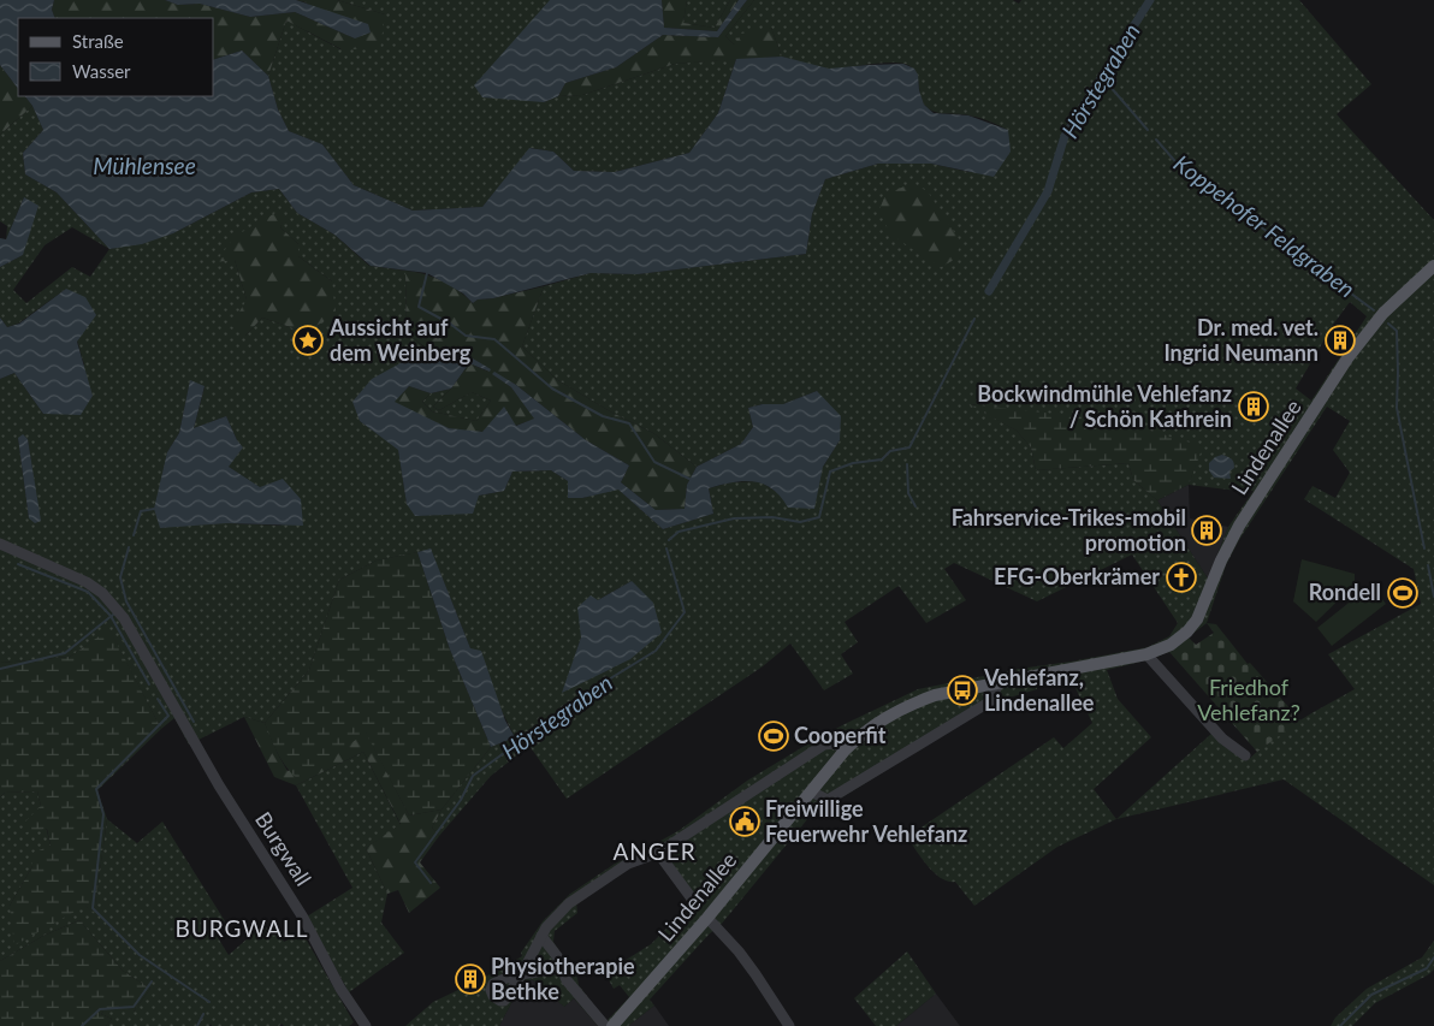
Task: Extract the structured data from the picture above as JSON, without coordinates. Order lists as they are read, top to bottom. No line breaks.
{"streets":{"main road":["Lindenallee"],"street":["Burgwall"]},"districts":["ANGER","BURGWALL"],"water":["Hörstegraben","Mühlensee","Koppehofer Feldgraben"],"parks":["Friedhof Vehlefanz?"],"places":{"place":["Aussicht auf dem Weinberg"],"building":["Dr. med. vet. Ingrid Neumann","Bockwindmühle Vehlefanz / Schön Kathrein","Fahrservice-Trikes-mobil promotion","Physiotherapie Bethke"],"church":["EFG-Oberkrämer"],"sports":["Rondell","Cooperfit"],"bus stop":["Vehlefanz, Lindenallee"],"public building":["Freiwillige Feuerwehr Vehlefanz"]},"legend":["Straße","Wasser"]}
